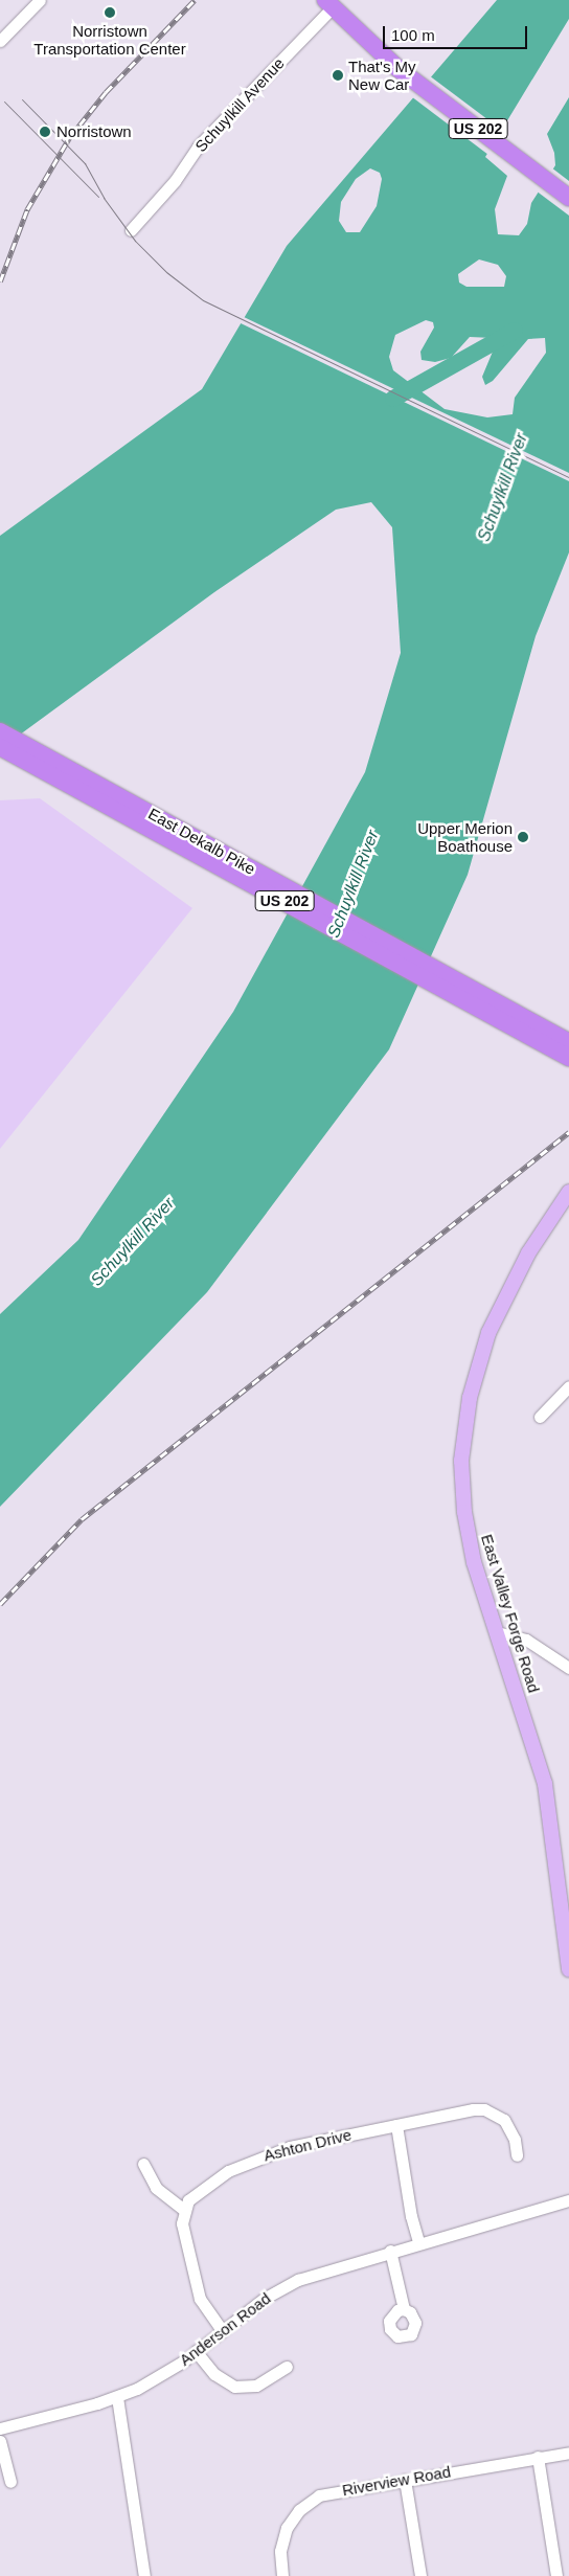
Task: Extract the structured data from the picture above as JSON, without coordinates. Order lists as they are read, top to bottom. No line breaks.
{"streets":{"highway":["US 202","East Dekalb Pike"],"main road":["East Valley Forge Road"],"street":["Schuylkill Avenue","Ashton Drive","Anderson Road","Riverview Road"]},"crossings":[["Schuylkill Avenue","US 202"]],"water":["Schuylkill River"],"places":["Norristown Transportation Center","That's My New Car","Norristown","Upper Merion Boathouse"],"scale_bar":"100 m"}
